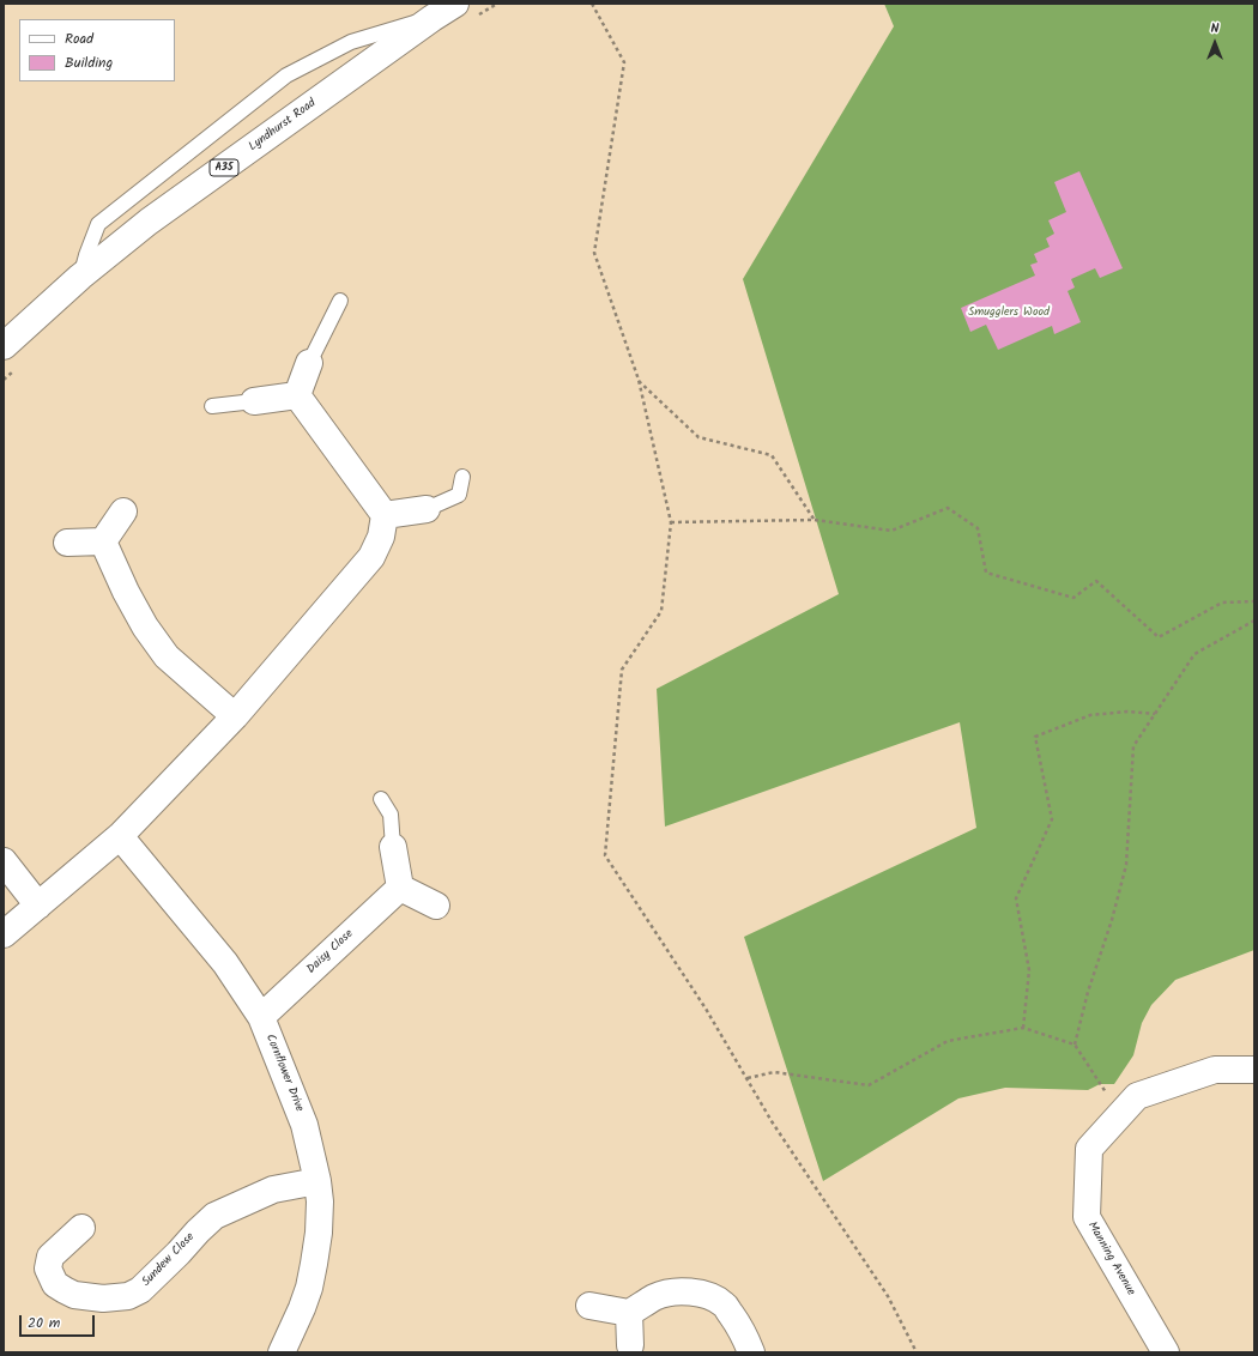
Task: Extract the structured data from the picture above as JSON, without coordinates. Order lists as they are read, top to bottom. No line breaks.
{"streets":{"street":["Lyndhurst Road","A35","Daisy Close","Cornflower Drive","Manning Avenue","Sundew Close"]},"crossings":[["Daisy Close","Cornflower Drive"],["Cornflower Drive","Sundew Close"]],"parks":["Smugglers Wood"],"legend":["Road","Building"],"scale_bar":"20 m","north":"top"}
